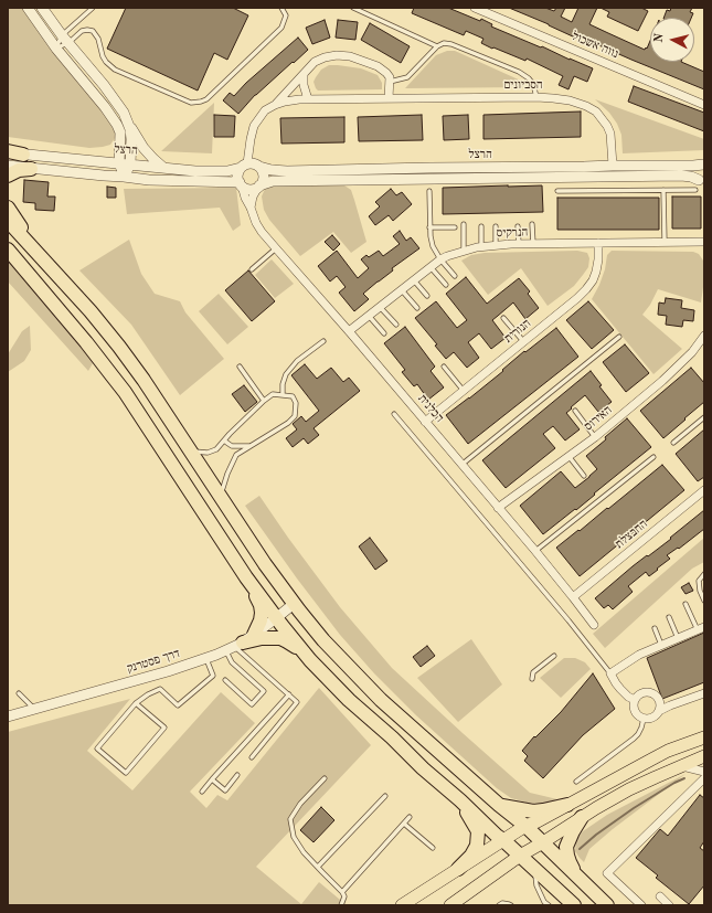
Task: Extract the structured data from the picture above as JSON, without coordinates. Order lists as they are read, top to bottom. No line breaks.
{"streets":{"street":["נווה אשכול","הסביונים","הרצל","הנרקיס","הנורית","הכלנית","האירוס","החבצלת","דרך פסטרנק"]},"crossings":[["הסביונים","הרצל"],["הסביונים","הכלנית"],["הרצל","הכלנית"],["הנרקיס","הנורית"],["הנרקיס","הכלנית"],["הנורית","הכלנית"],["הכלנית","האירוס"],["הכלנית","החבצלת"]],"north":"left"}
